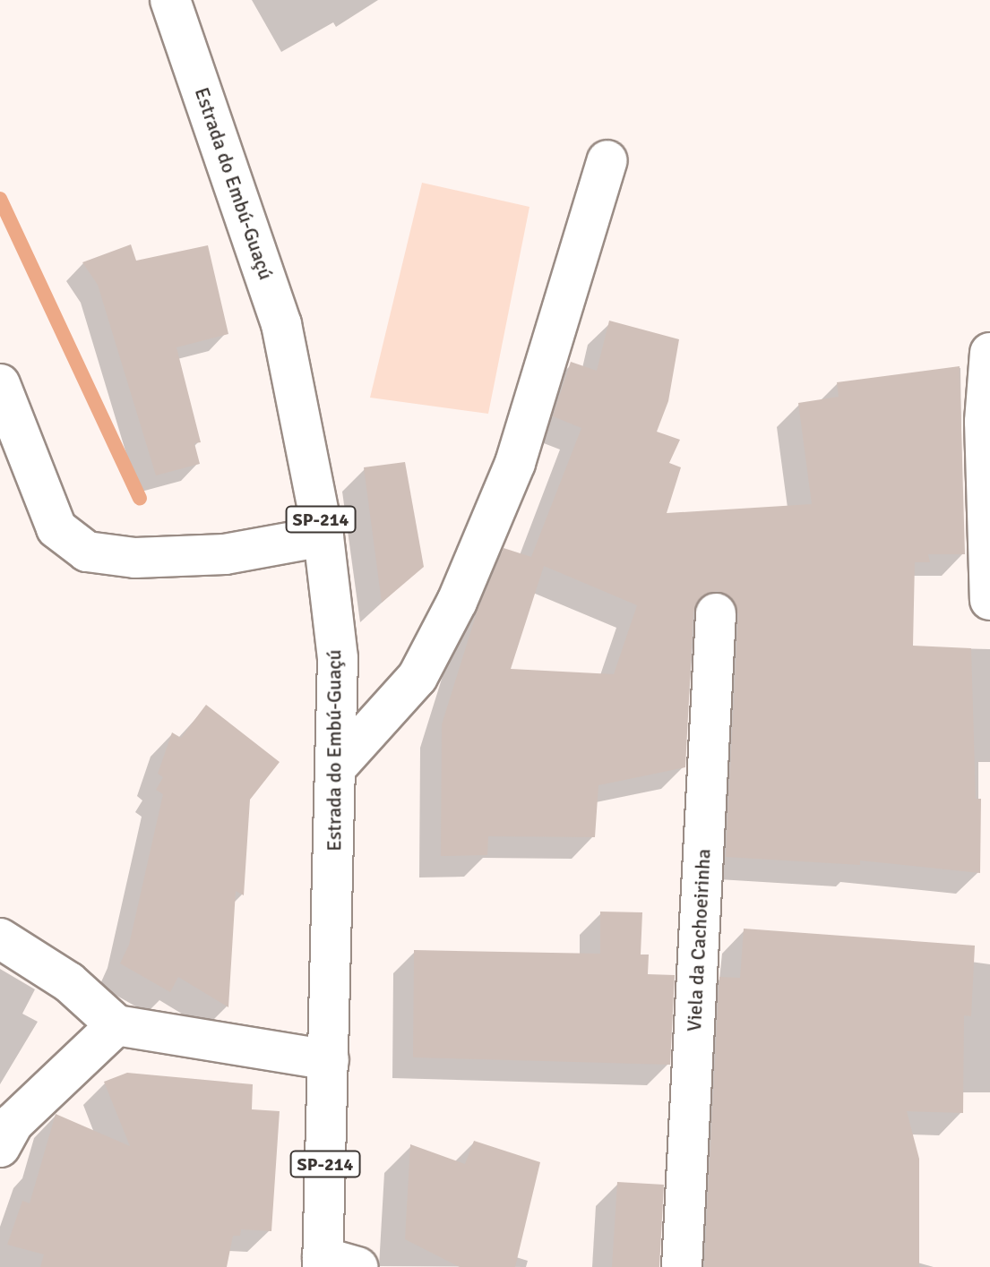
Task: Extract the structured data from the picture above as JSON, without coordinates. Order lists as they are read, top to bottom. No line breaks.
{"streets":{"street":["Estrada do Embú-Guaçú","SP-214","Viela da Cachoeirinha"]}}
